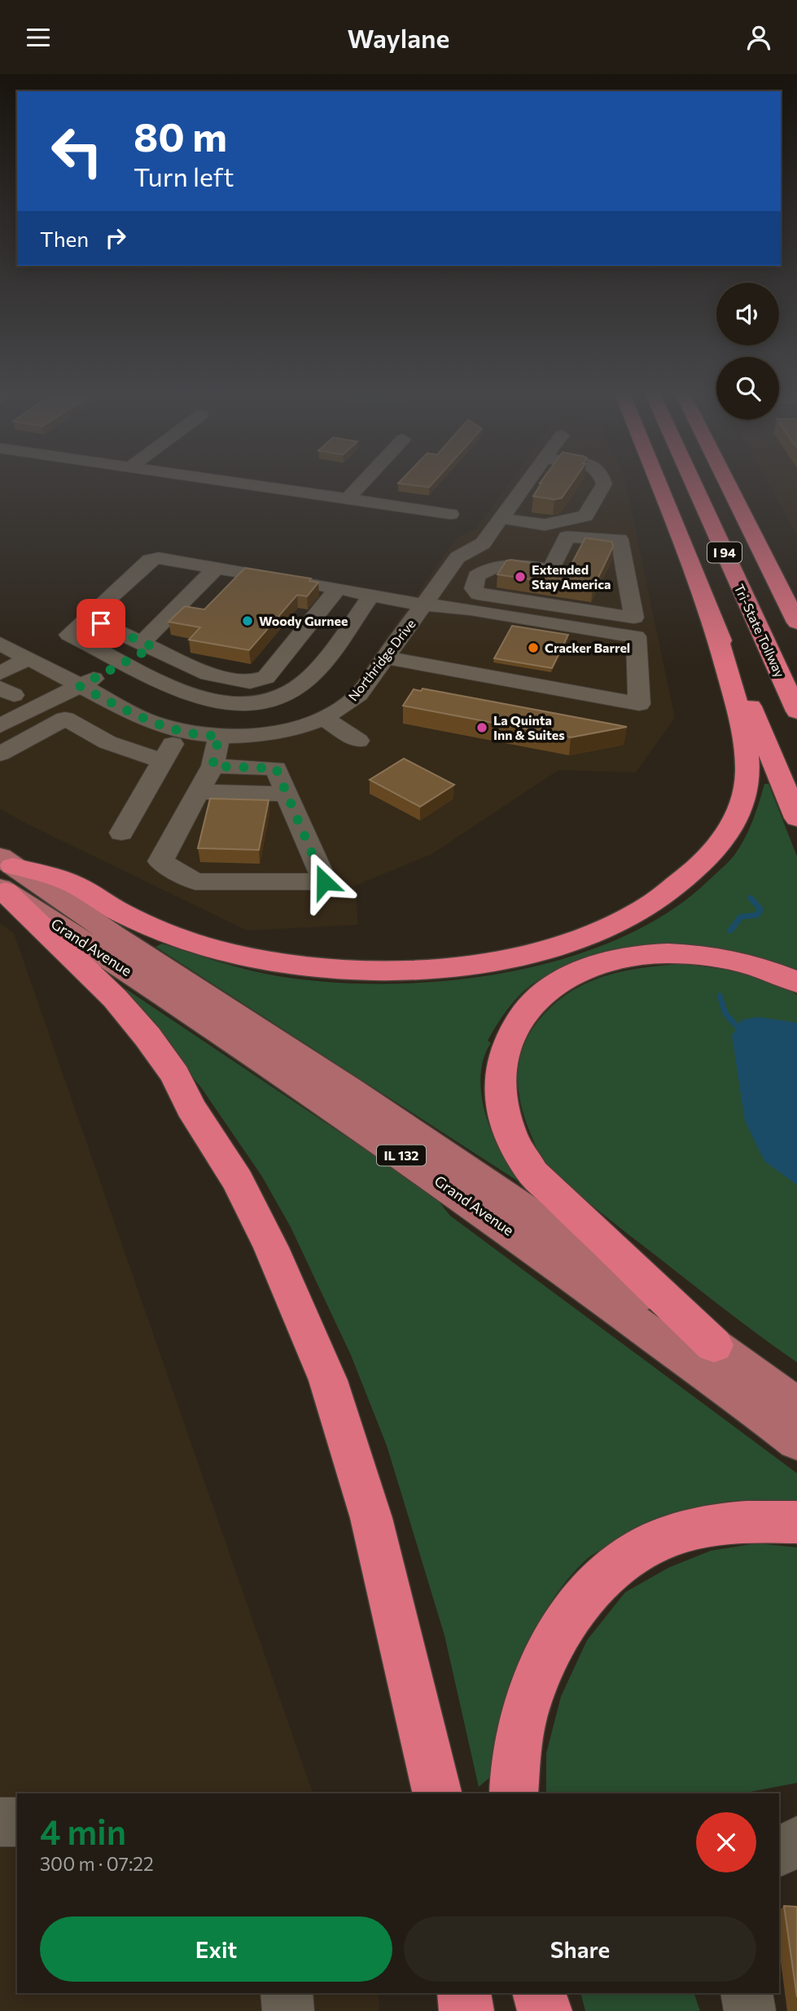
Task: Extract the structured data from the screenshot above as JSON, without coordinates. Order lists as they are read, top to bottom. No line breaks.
{"streets":{"highway":["I 94","Tri-State Tollway"],"main road":["Grand Avenue","IL 132"],"street":["Northridge Drive"]},"places":["Extended Stay America","Woody Gurnee","Cracker Barrel","La Quinta Inn & Suites"],"page":{"header":"Waylane","turn":["80 m","Turn left"],"then":"Then","heading":["4 min","300 m · 07:22"],"buttons":["Exit","Share"]}}
